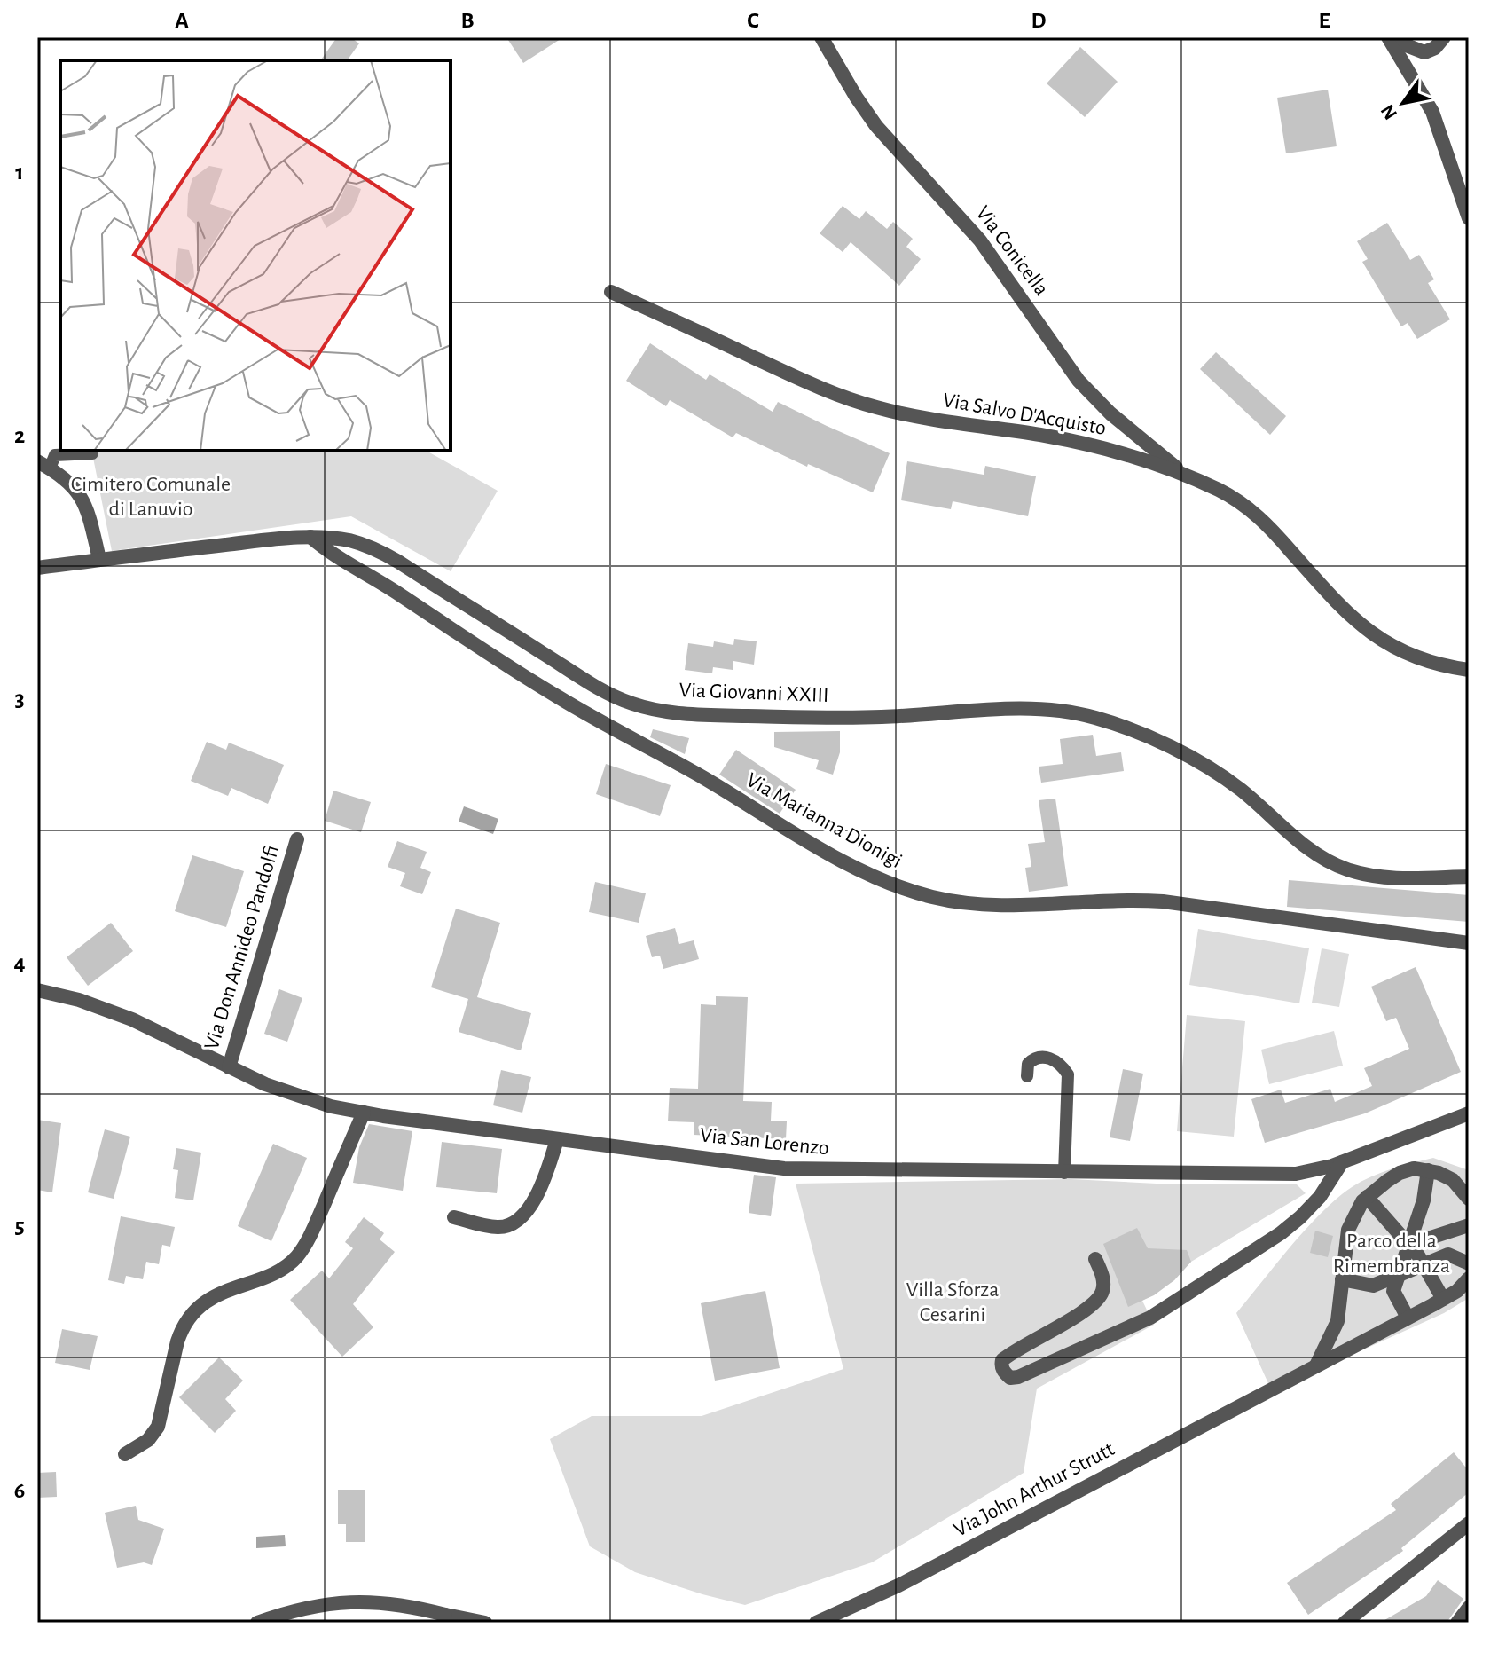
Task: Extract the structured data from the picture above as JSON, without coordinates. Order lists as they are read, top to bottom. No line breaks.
{"streets":{"street":["Via Conicella","Via Salvo D'Acquisto","Via Giovanni XXIII","Via Marianna Dionigi","Via Don Annideo Pandolfi","Via San Lorenzo","Via John Arthur Strutt"]},"crossings":[["Via Conicella","Via Salvo D'Acquisto"],["Via Giovanni XXIII","Via Marianna Dionigi"],["Via Don Annideo Pandolfi","Via San Lorenzo"]],"parks":["Cimitero Comunale di Lanuvio","Parco della Rimembranza","Villa Sforza Cesarini"],"north":"bottom left","grid":{"columns":["A","B","C","D","E"],"rows":["1","2","3","4","5","6"]}}
